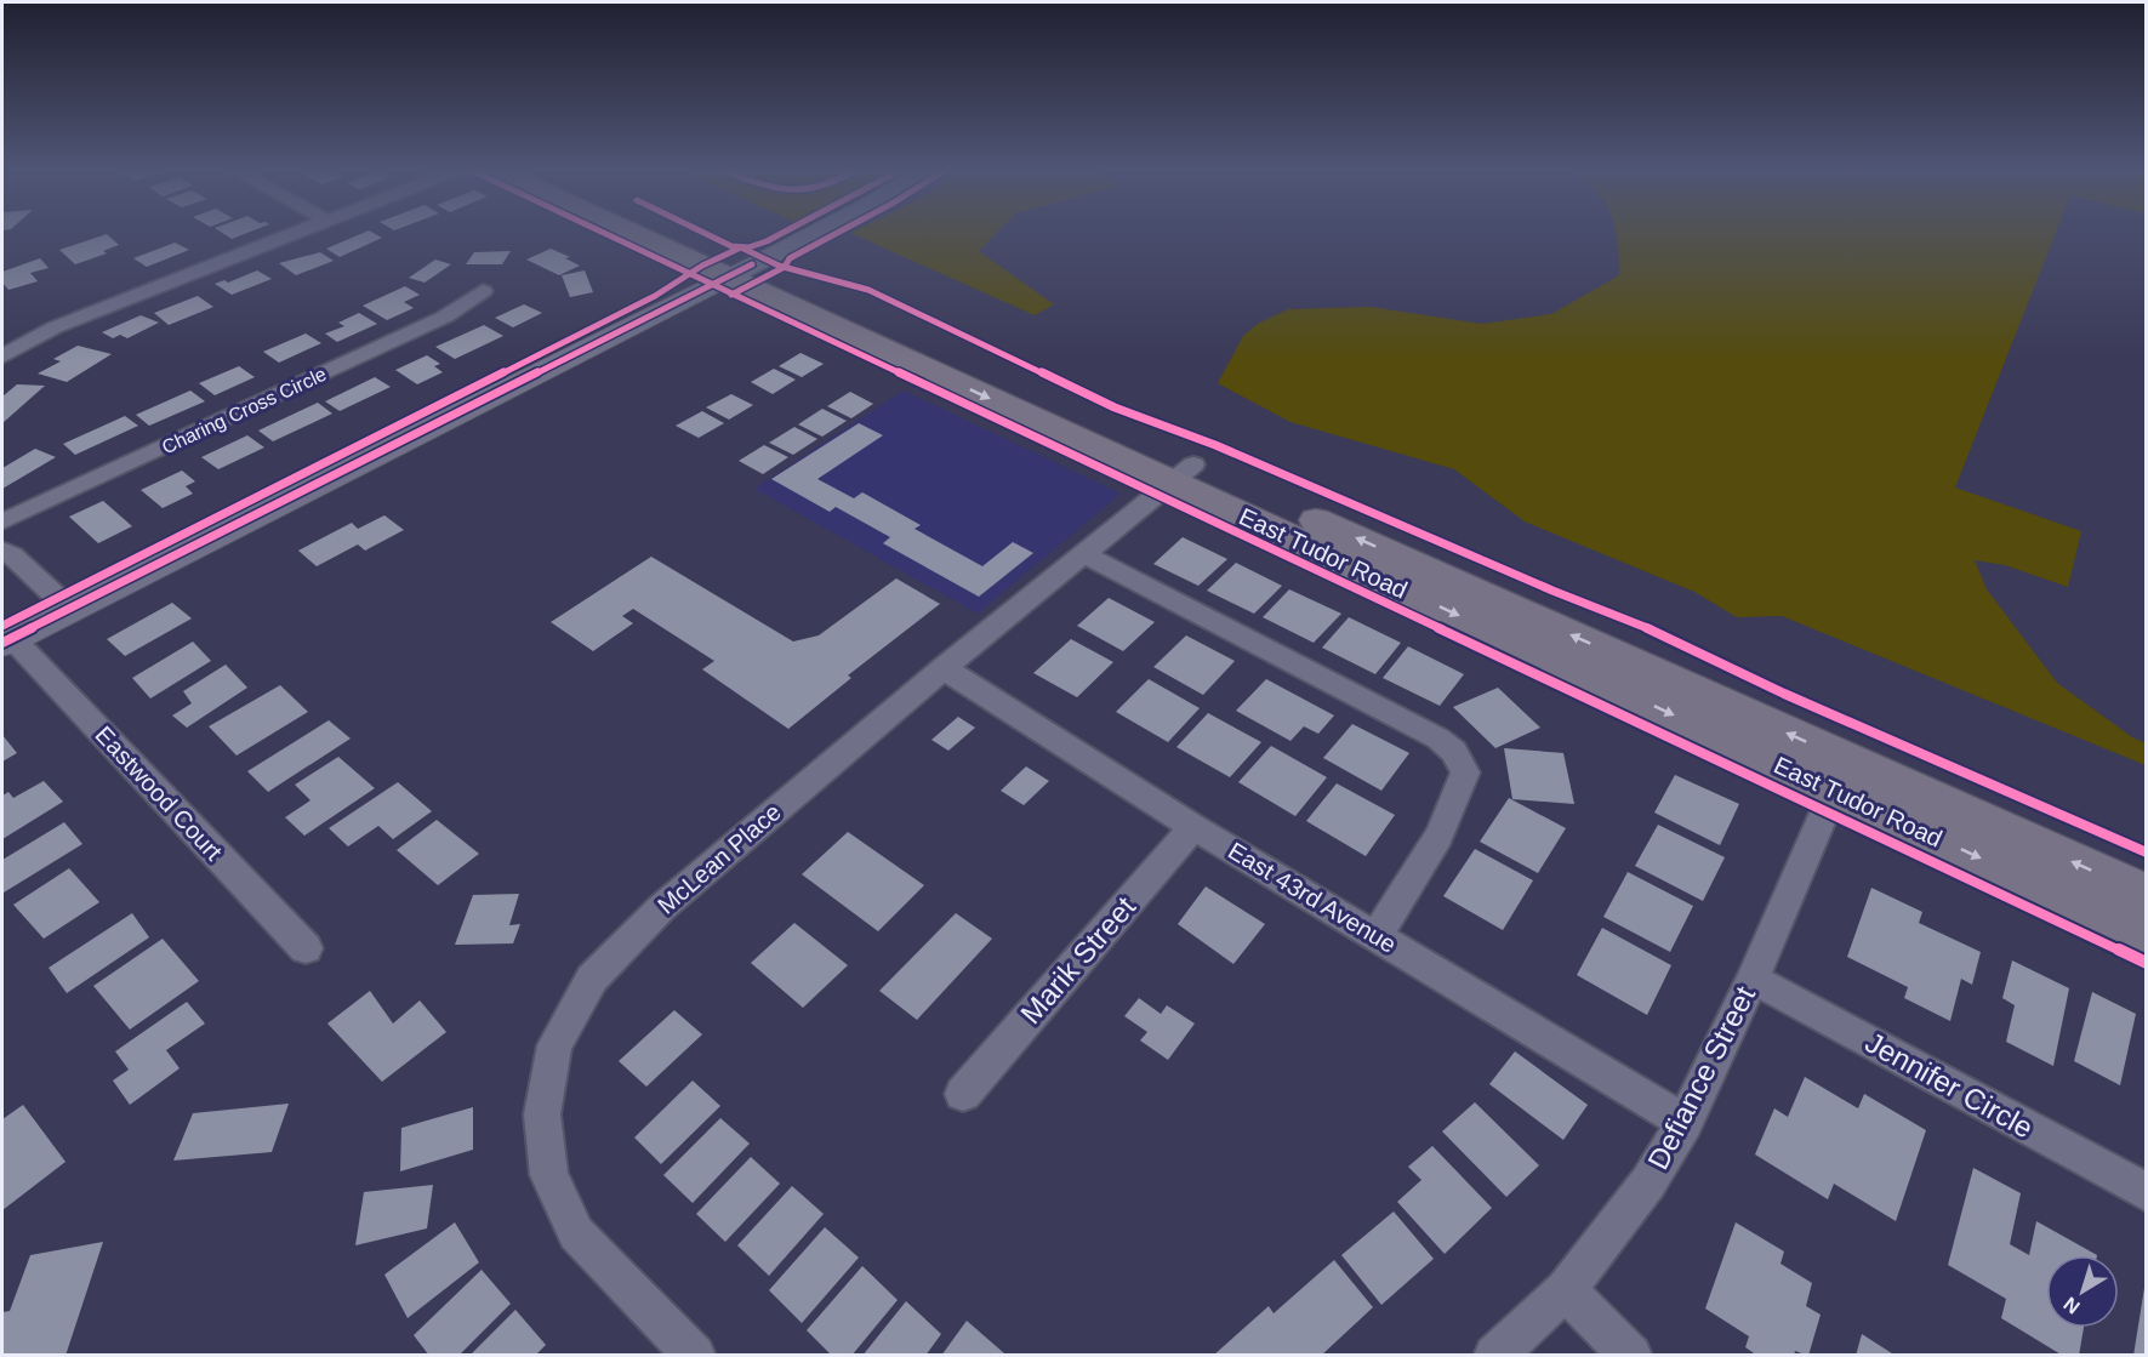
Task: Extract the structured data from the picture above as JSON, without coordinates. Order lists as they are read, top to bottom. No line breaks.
{"streets":{"main road":["East Tudor Road"],"street":["Charing Cross Circle","Eastwood Court","McLean Place","East 43rd Avenue","Marik Street","Defiance Street","Jennifer Circle"]},"crossings":[["East Tudor Road","McLean Place"],["East Tudor Road","Defiance Street"],["McLean Place","East 43rd Avenue"],["East 43rd Avenue","Marik Street"],["East 43rd Avenue","Defiance Street"],["Defiance Street","Jennifer Circle"]],"north":"bottom left"}
